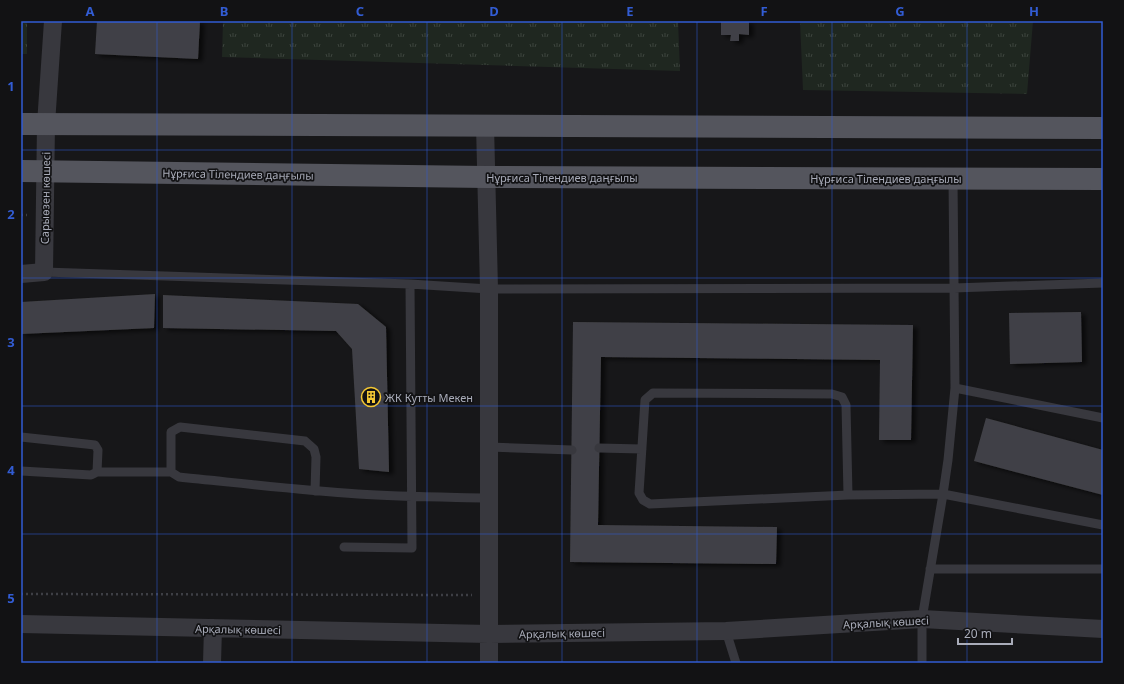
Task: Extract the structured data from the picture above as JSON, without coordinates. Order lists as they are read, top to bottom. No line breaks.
{"streets":{"main road":["Нұрғиса Тілендиев даңғылы"],"street":["Сарыөзен көшесі","Арқалық көшесі"]},"crossings":[["Нұрғиса Тілендиев даңғылы","Сарыөзен көшесі"]],"places":{"building":["ЖК Кутты Мекен"]},"scale_bar":"20 m","grid":{"columns":["A","B","C","D","E","F","G","H"],"rows":["1","2","3","4","5"]}}
